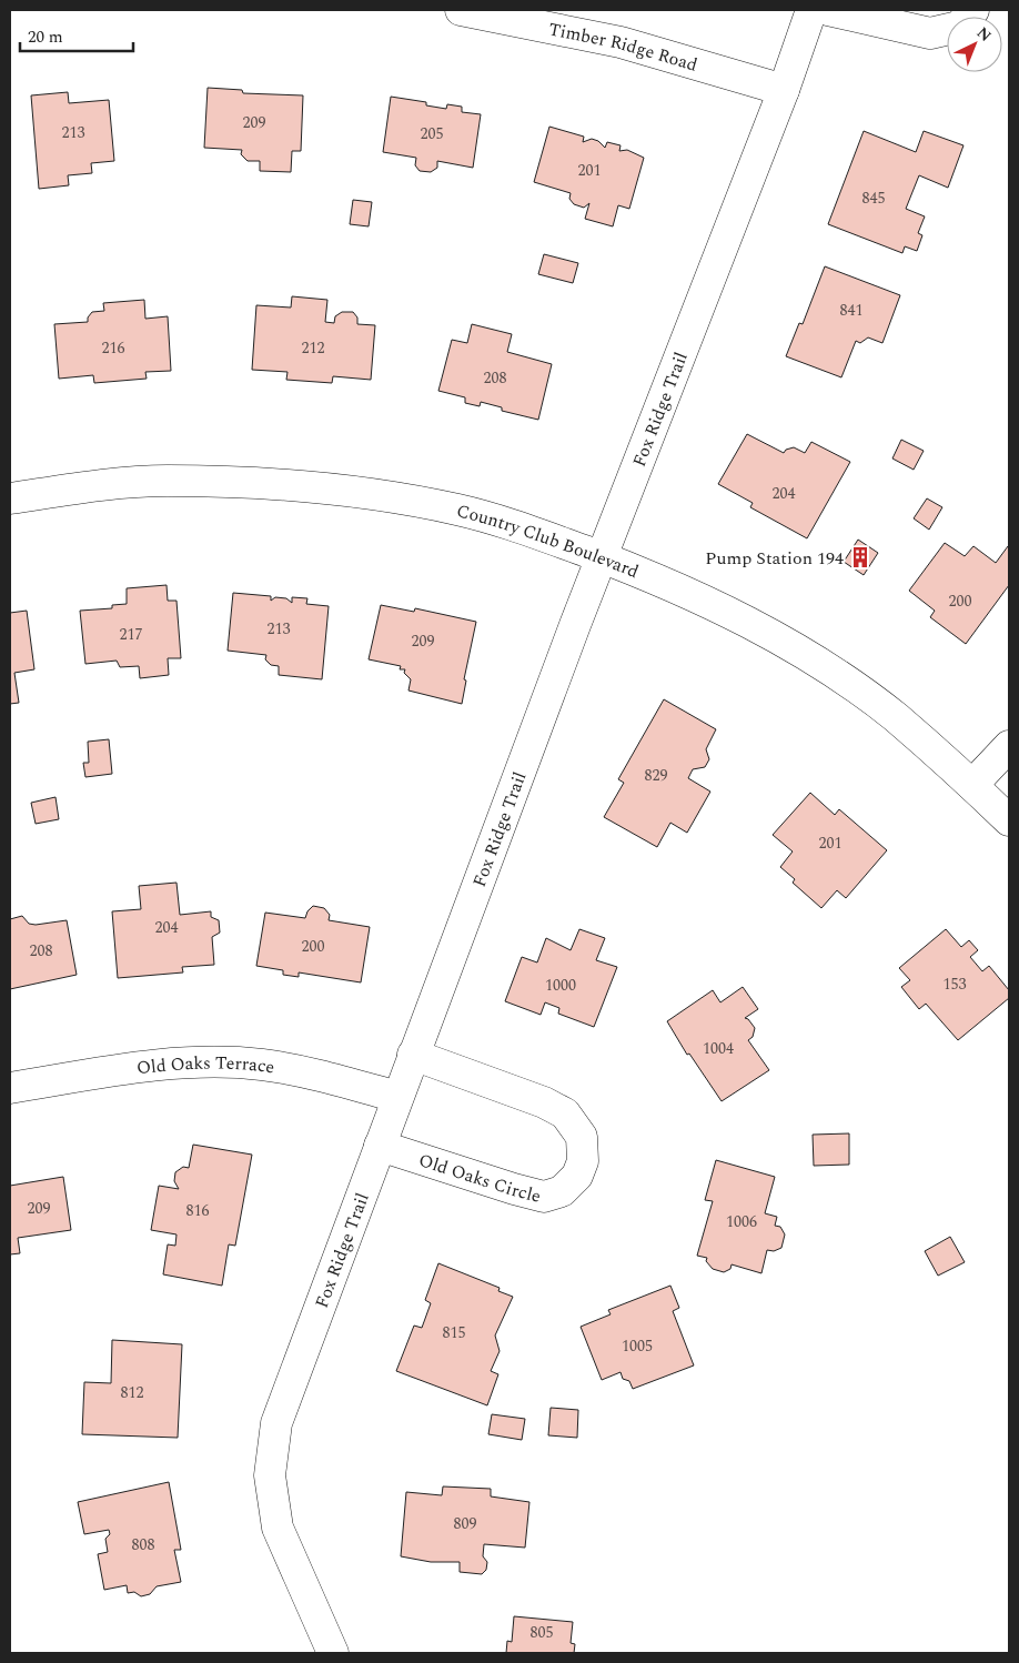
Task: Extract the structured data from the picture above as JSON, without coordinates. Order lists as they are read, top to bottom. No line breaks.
{"streets":{"street":["Timber Ridge Road","Fox Ridge Trail","Country Club Boulevard","Old Oaks Terrace","Old Oaks Circle"]},"crossings":[["Timber Ridge Road","Fox Ridge Trail"],["Fox Ridge Trail","Country Club Boulevard"],["Fox Ridge Trail","Old Oaks Terrace"],["Fox Ridge Trail","Old Oaks Circle"]],"places":{"building":["Pump Station 194"]},"house_numbers":["209","213","205","201","845","841","216","212","208","204","200","213","217","209","829","201","204","200","208","153","1000","1004","209","816","1006","815","1005","812","809","808","805"],"scale_bar":"20 m","north":"top right"}
